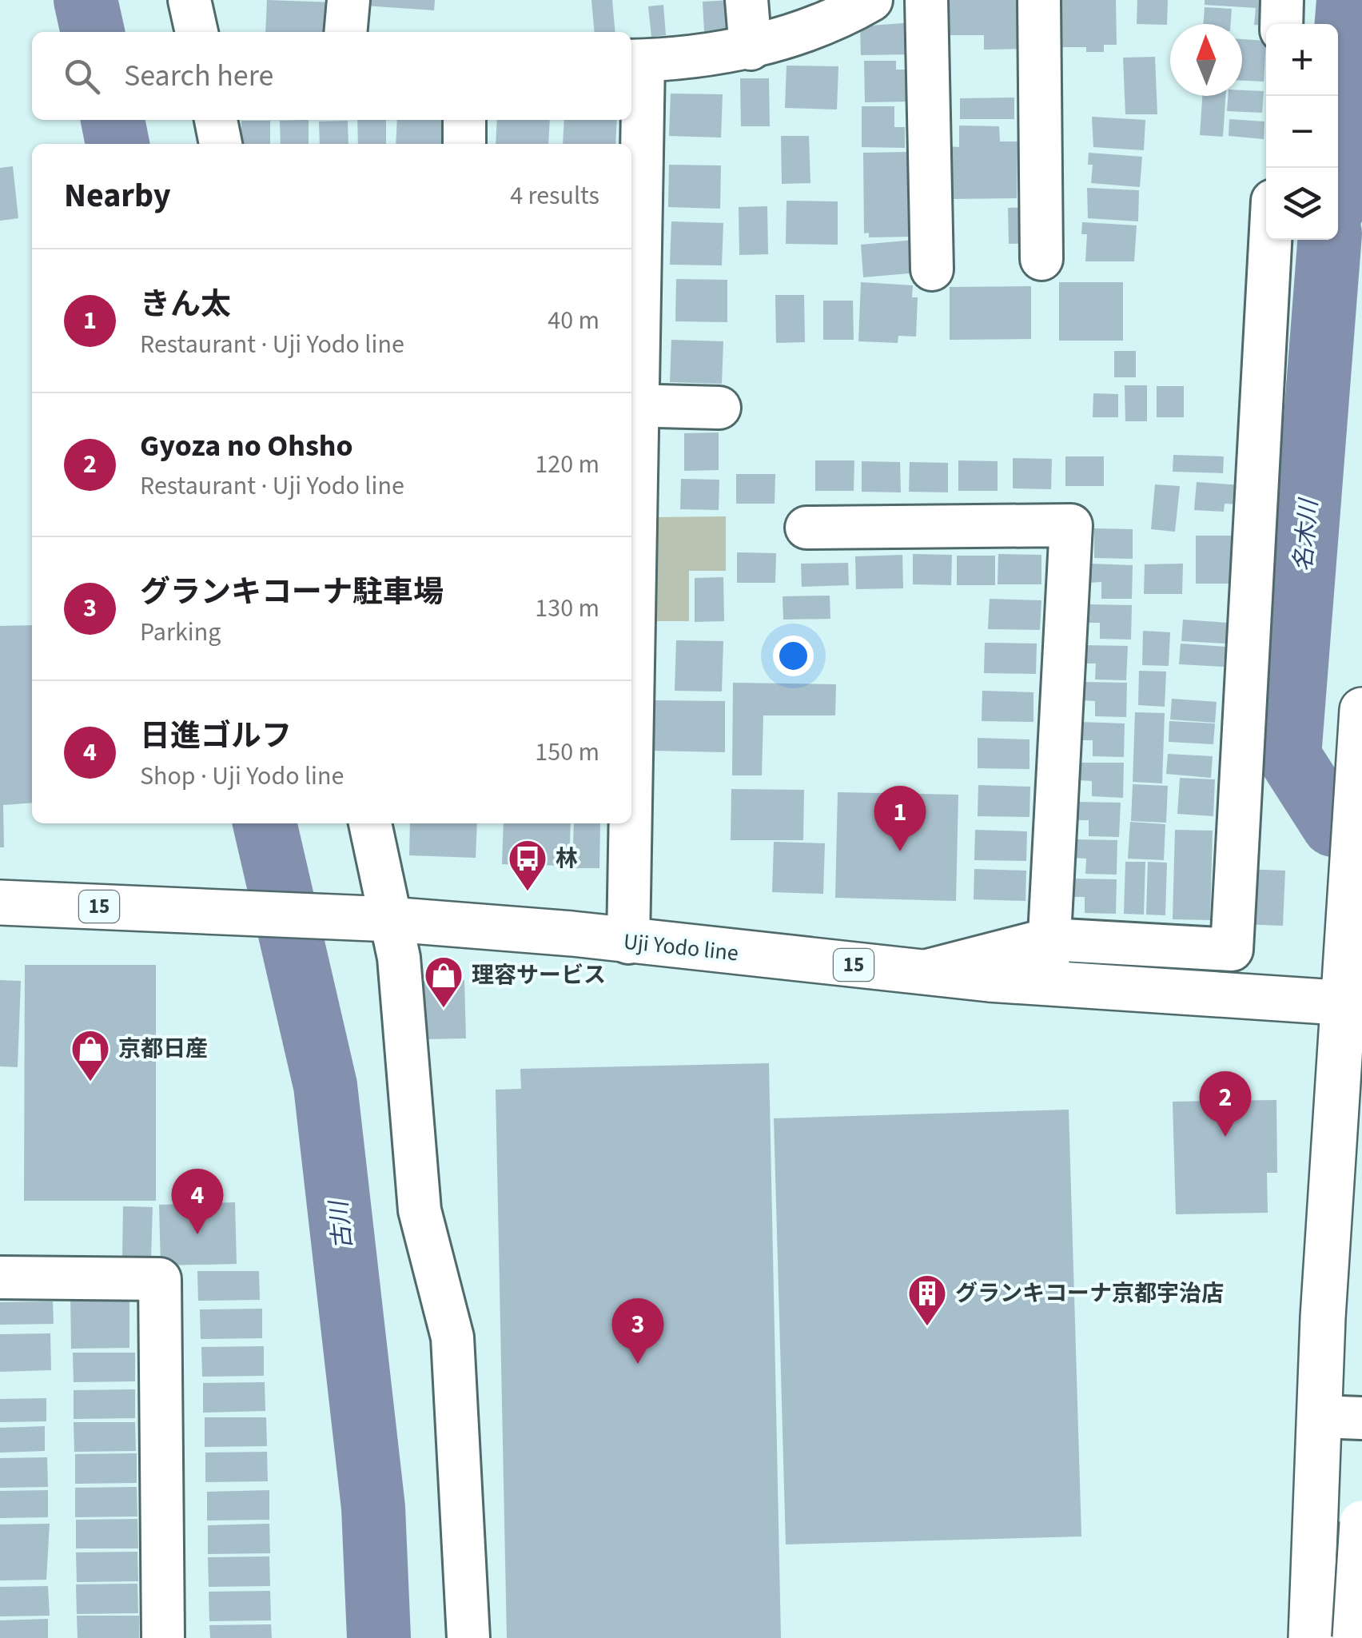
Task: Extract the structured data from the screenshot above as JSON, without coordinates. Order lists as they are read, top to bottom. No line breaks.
{"streets":{"main road":["15","Uji Yodo line"]},"water":["名木川","古川"],"places":{"bus stop":["林"],"shop":["理容サービス","京都日産"],"building":["グランキコーナ京都宇治店"]},"north":"top","page":{"map_buttons":["+","−"],"search":"Search here","heading":["Nearby","4 results"],"list":[{"mark":"1","name":"きん太","note":"Restaurant · Uji Yodo line","value":"40 m"},{"mark":"2","name":"Gyoza no Ohsho","note":"Restaurant · Uji Yodo line","value":"120 m"},{"mark":"3","name":"グランキコーナ駐車場","note":"Parking","value":"130 m"},{"mark":"4","name":"日進ゴルフ","note":"Shop · Uji Yodo line","value":"150 m"}],"pins":["1","2","4","3"]}}
